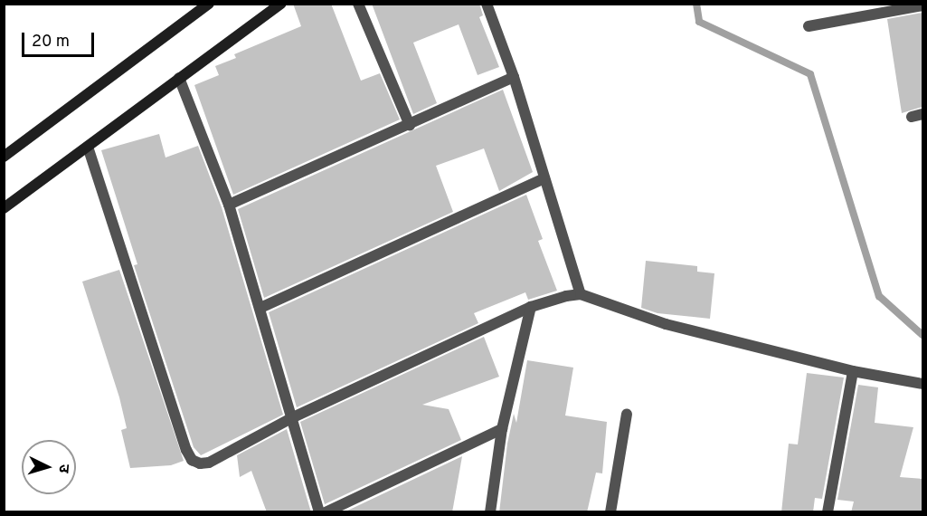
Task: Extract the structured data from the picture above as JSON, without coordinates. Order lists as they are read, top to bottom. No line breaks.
{"scale_bar":"20 m","north":"right"}
